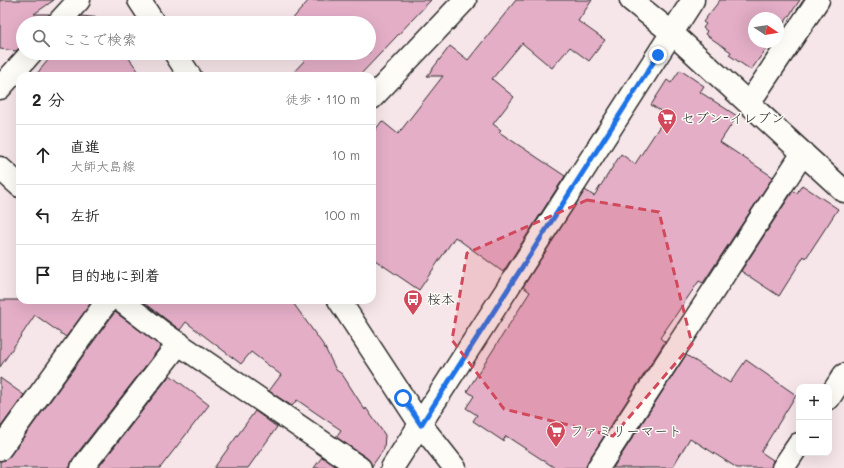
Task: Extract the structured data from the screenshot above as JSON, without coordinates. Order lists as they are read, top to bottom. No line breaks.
{"places":{"supermarket":["セブン-イレブン","ファミリーマート"],"bus stop":["桜本"]},"north":"right","page":{"search":"ここで検索","heading":["2 分","徒歩 · 110 m"],"list":[["直進","大師大島線","10 m"],["左折","100 m"],"目的地に到着"],"map_buttons":["+","−"]}}
